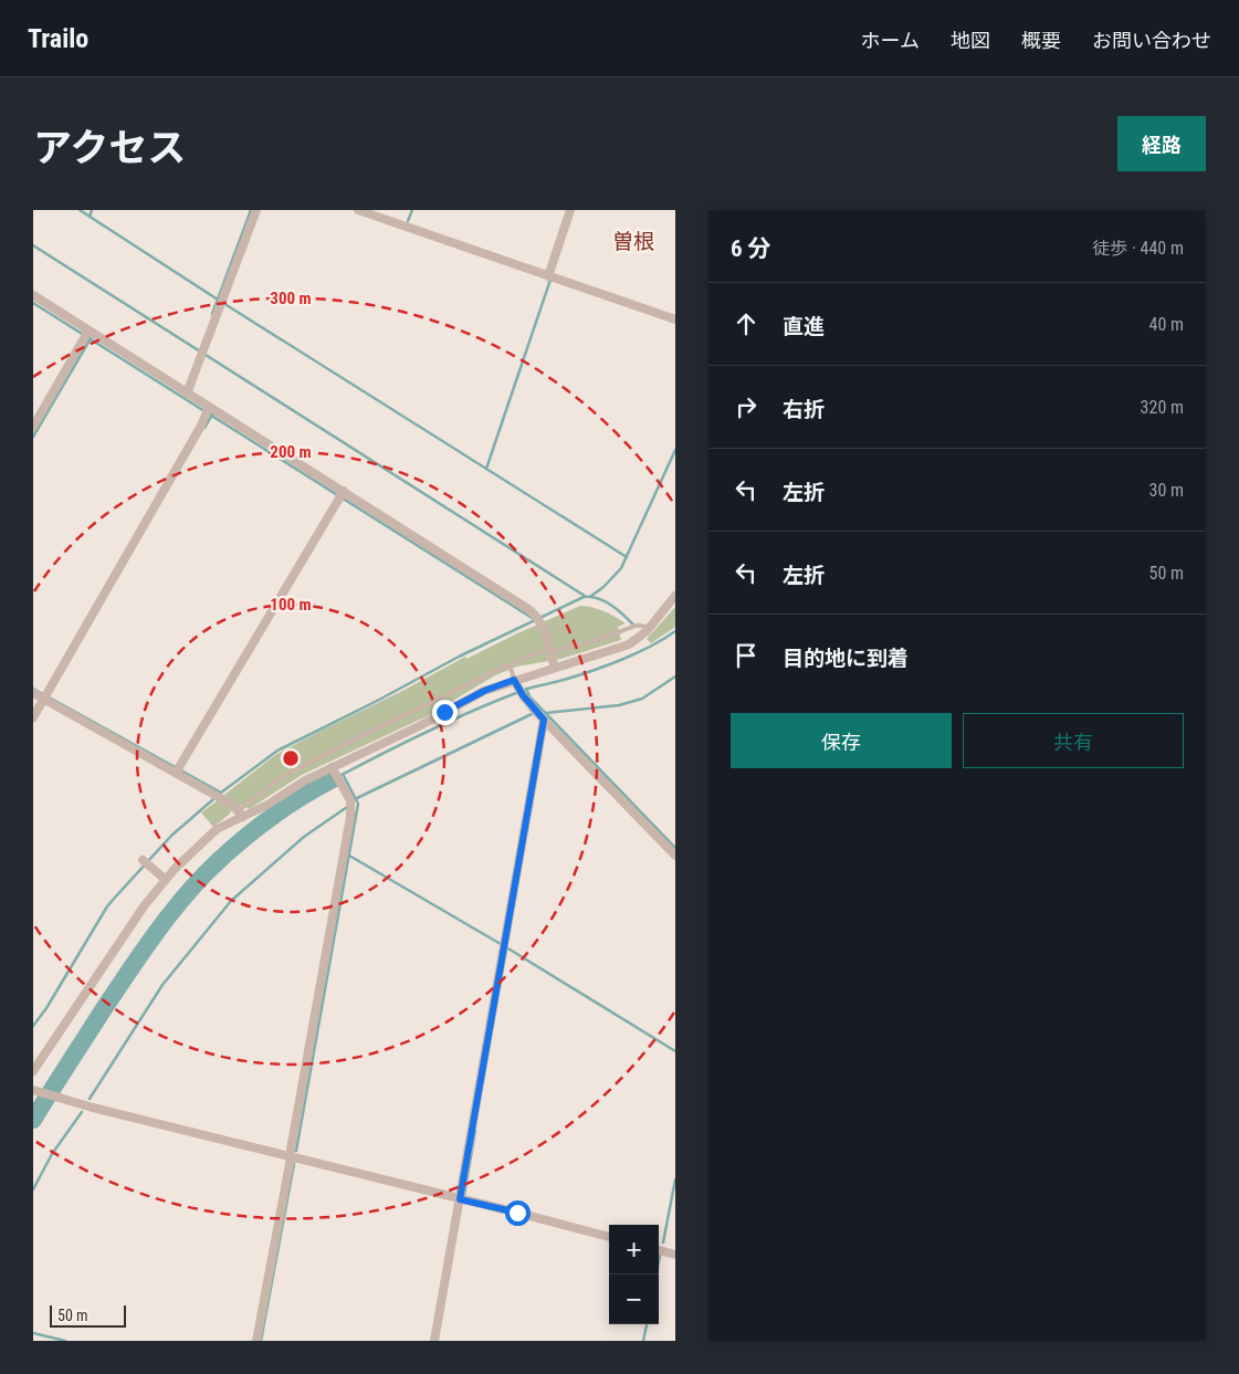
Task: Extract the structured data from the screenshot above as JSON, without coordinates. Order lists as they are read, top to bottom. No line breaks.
{"districts":["曽根"],"scale_bar":"50 m","page":{"header":"Trailo","nav":["ホーム","地図","概要","お問い合わせ"],"title":"アクセス","buttons":["経路",["保存","共有"]],"heading":["6 分","徒歩 · 440 m"],"list":[["直進","40 m"],["右折","320 m"],["左折","30 m"],["左折","50 m"],"目的地に到着"],"map_buttons":["+","−"],"scale":"50 m"},"rings":["300 m","200 m","100 m"]}
